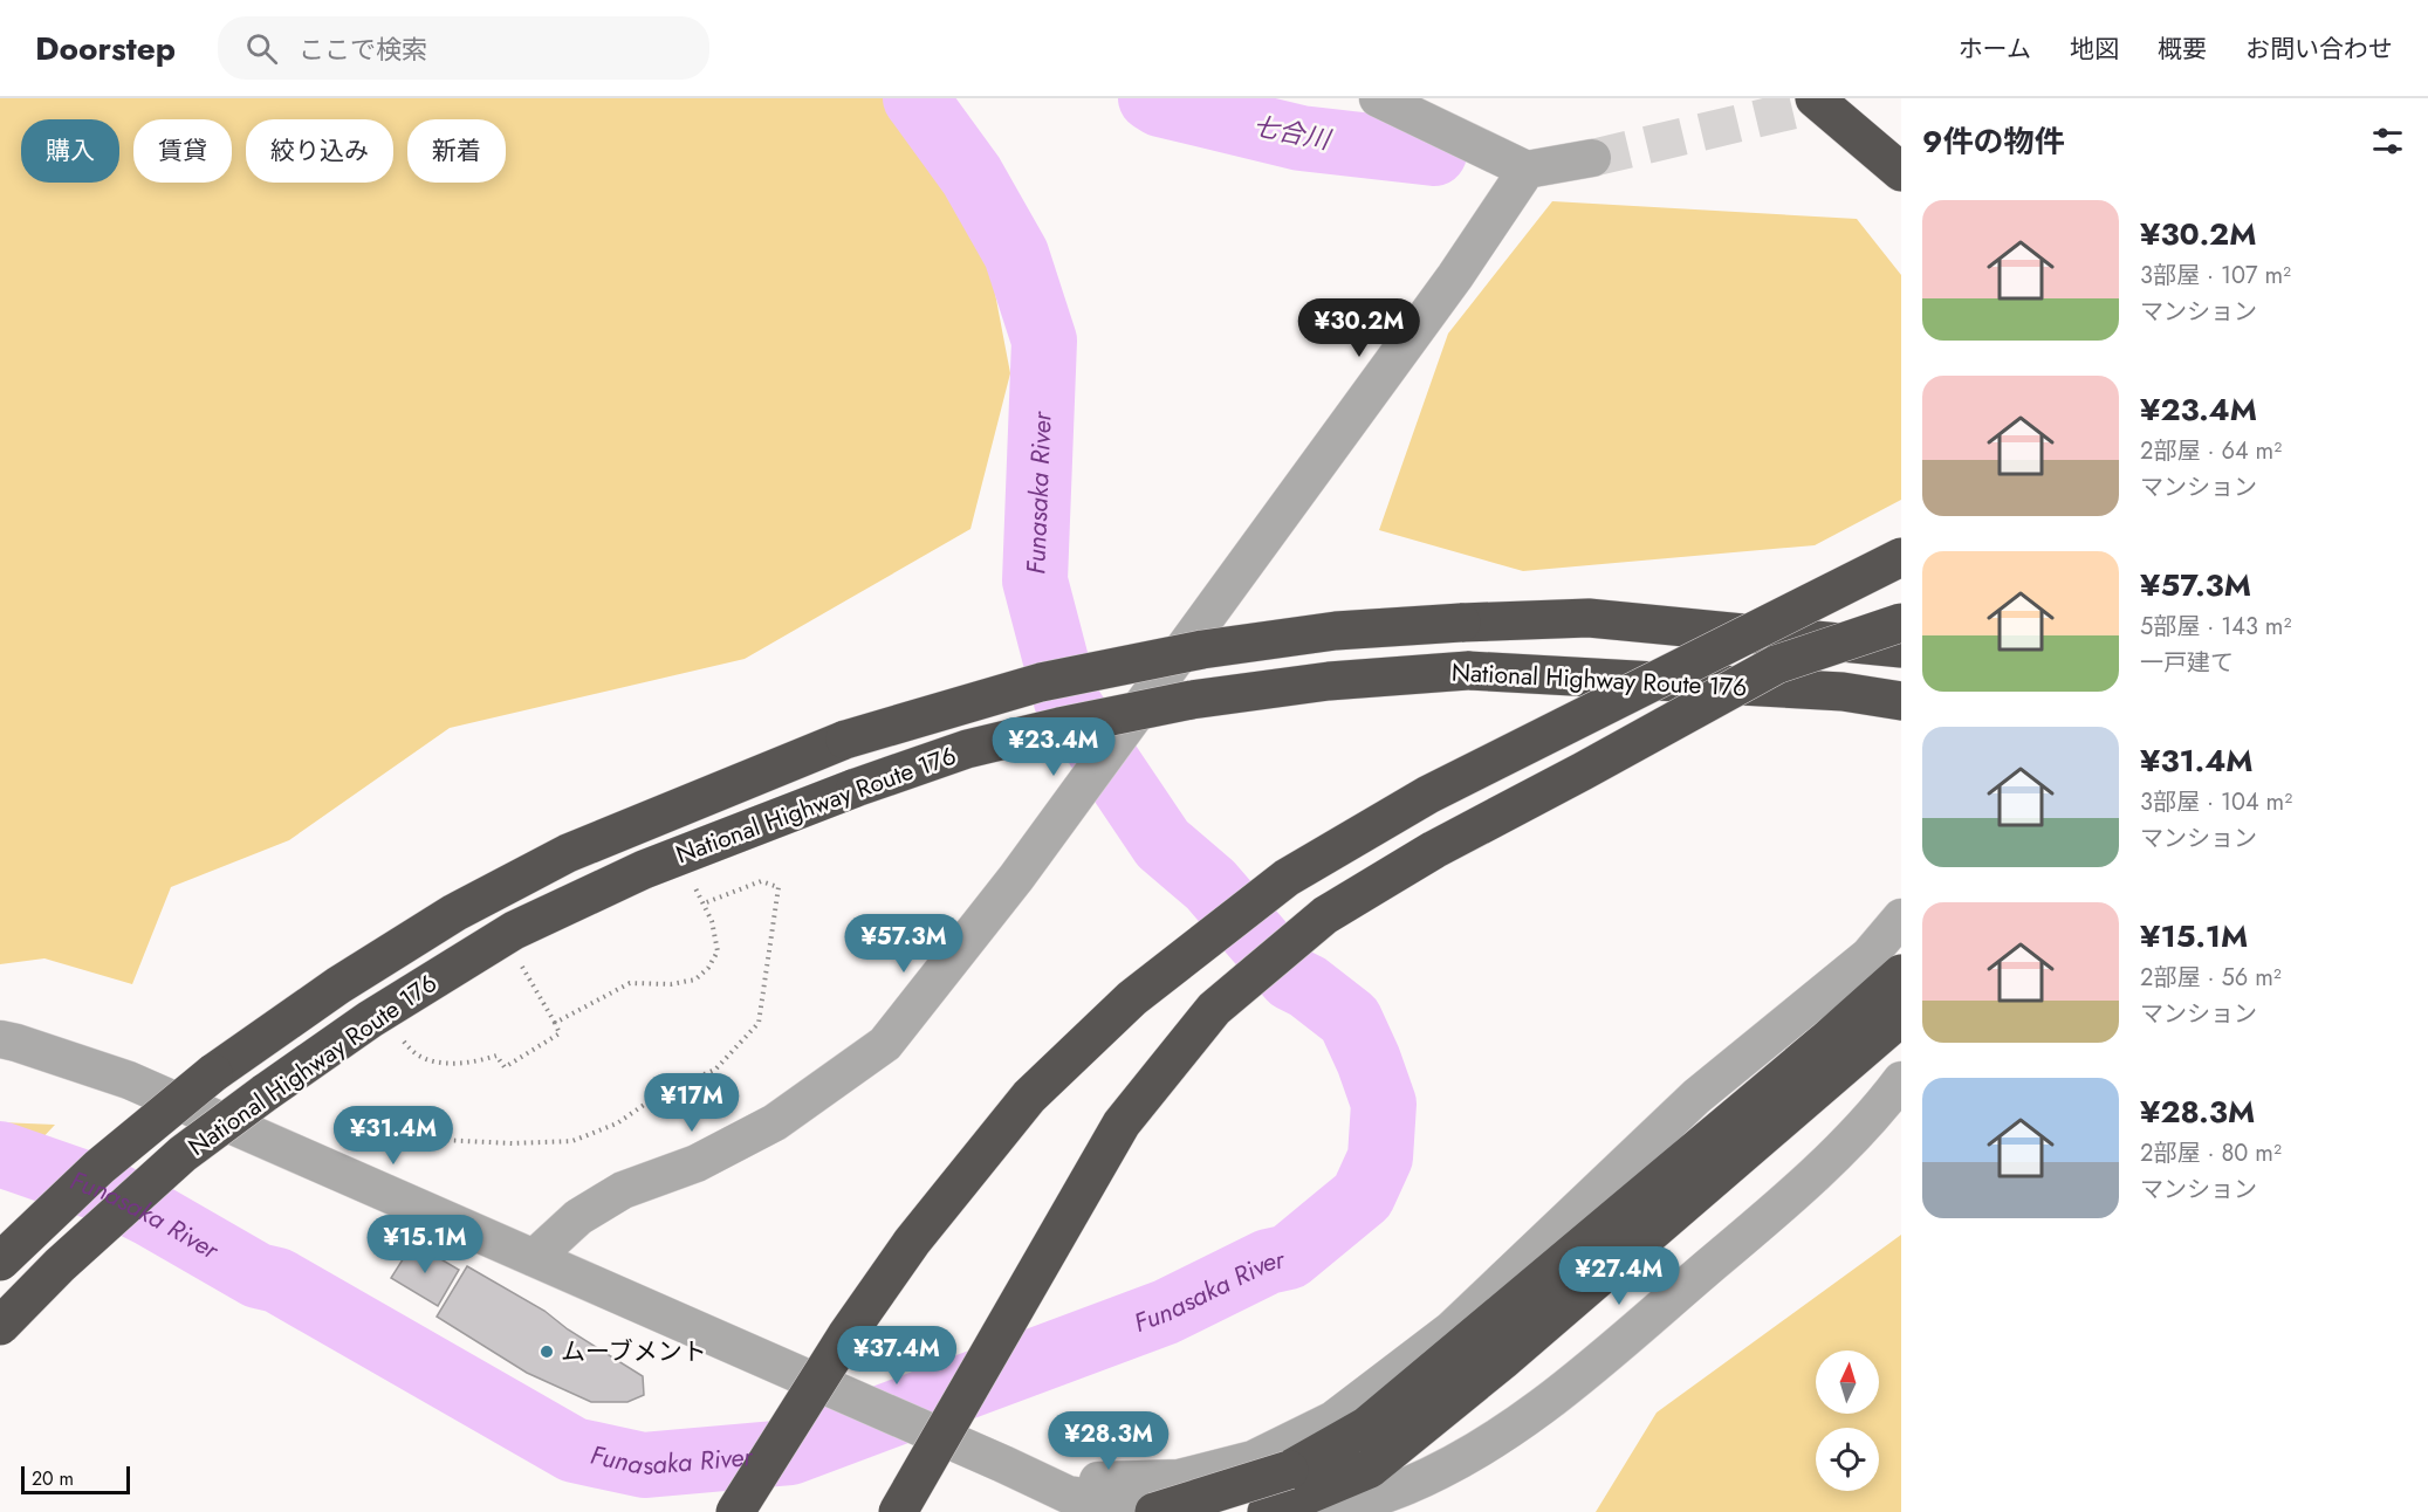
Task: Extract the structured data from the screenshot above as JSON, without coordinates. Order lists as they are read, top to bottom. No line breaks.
{"streets":{"highway":["National Highway Route 176"]},"water":["七合川","Funasaka River"],"places":["ムーブメント"],"scale_bar":"20 m","north":"top","page":{"header":"Doorstep","search":"ここで検索","nav":["ホーム","地図","概要","お問い合わせ"],"heading":"9件の物件","chip":["購入","賃貸","絞り込み","新着"],"list":[{"name":"¥30.2M","note":"3部屋 · 107 m² · マンション"},{"name":"¥23.4M","note":"2部屋 · 64 m² · マンション"},{"name":"¥57.3M","note":"5部屋 · 143 m² · 一戸建て"},{"name":"¥31.4M","note":"3部屋 · 104 m² · マンション"},{"name":"¥15.1M","note":"2部屋 · 56 m² · マンション"},{"name":"¥28.3M","note":"2部屋 · 80 m² · マンション"}],"price":["¥30.2M","¥23.4M","¥57.3M","¥17M","¥31.4M","¥15.1M","¥27.4M","¥37.4M","¥28.3M"],"scale":"20 m"}}
